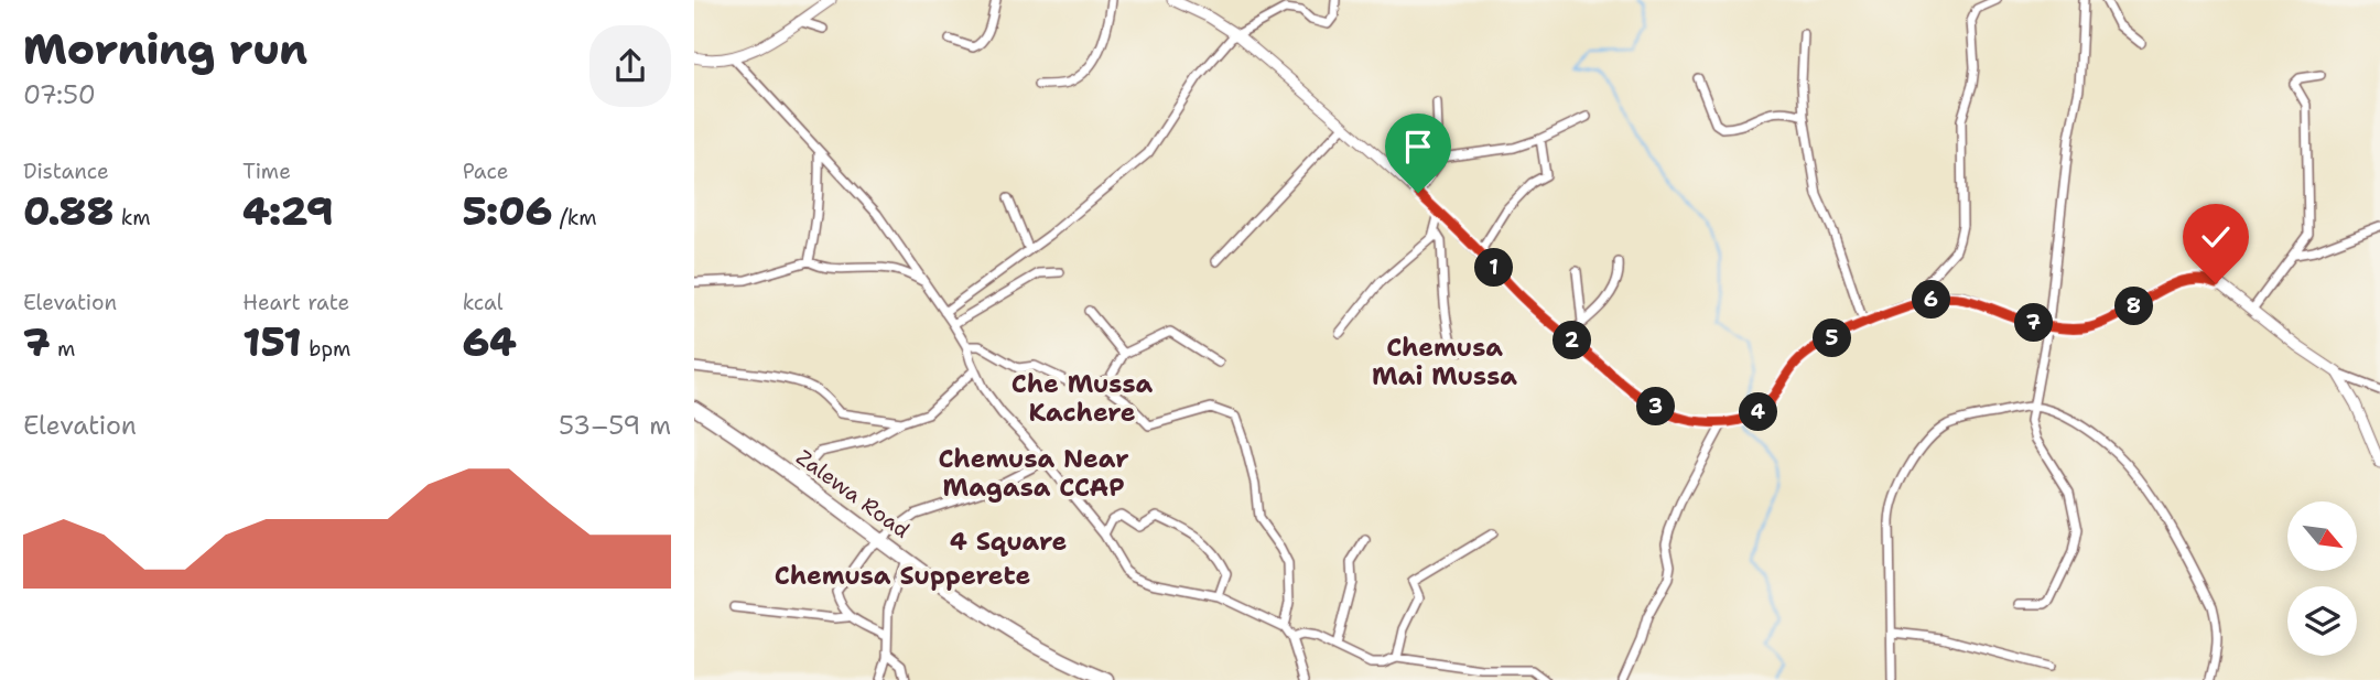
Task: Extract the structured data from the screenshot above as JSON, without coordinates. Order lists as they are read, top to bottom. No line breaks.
{"streets":{"highway":["Zalewa Road"]},"districts":["Chemusa Mai Mussa","Che Mussa Kachere","Chemusa Near Magasa CCAP","4 Square","Chemusa Supperete"],"north":"bottom right","page":{"heading":["Morning run","07:50"],"stats":[["Distance","0.88 km"],["Time","4:29"],["Pace","5:06 /km"],["Elevation","7 m"],["Heart rate","151 bpm"],["kcal","64"]],"pins":["1","6","8","7","5","2","3","4"],"chart":["Elevation","53–59 m"]}}
